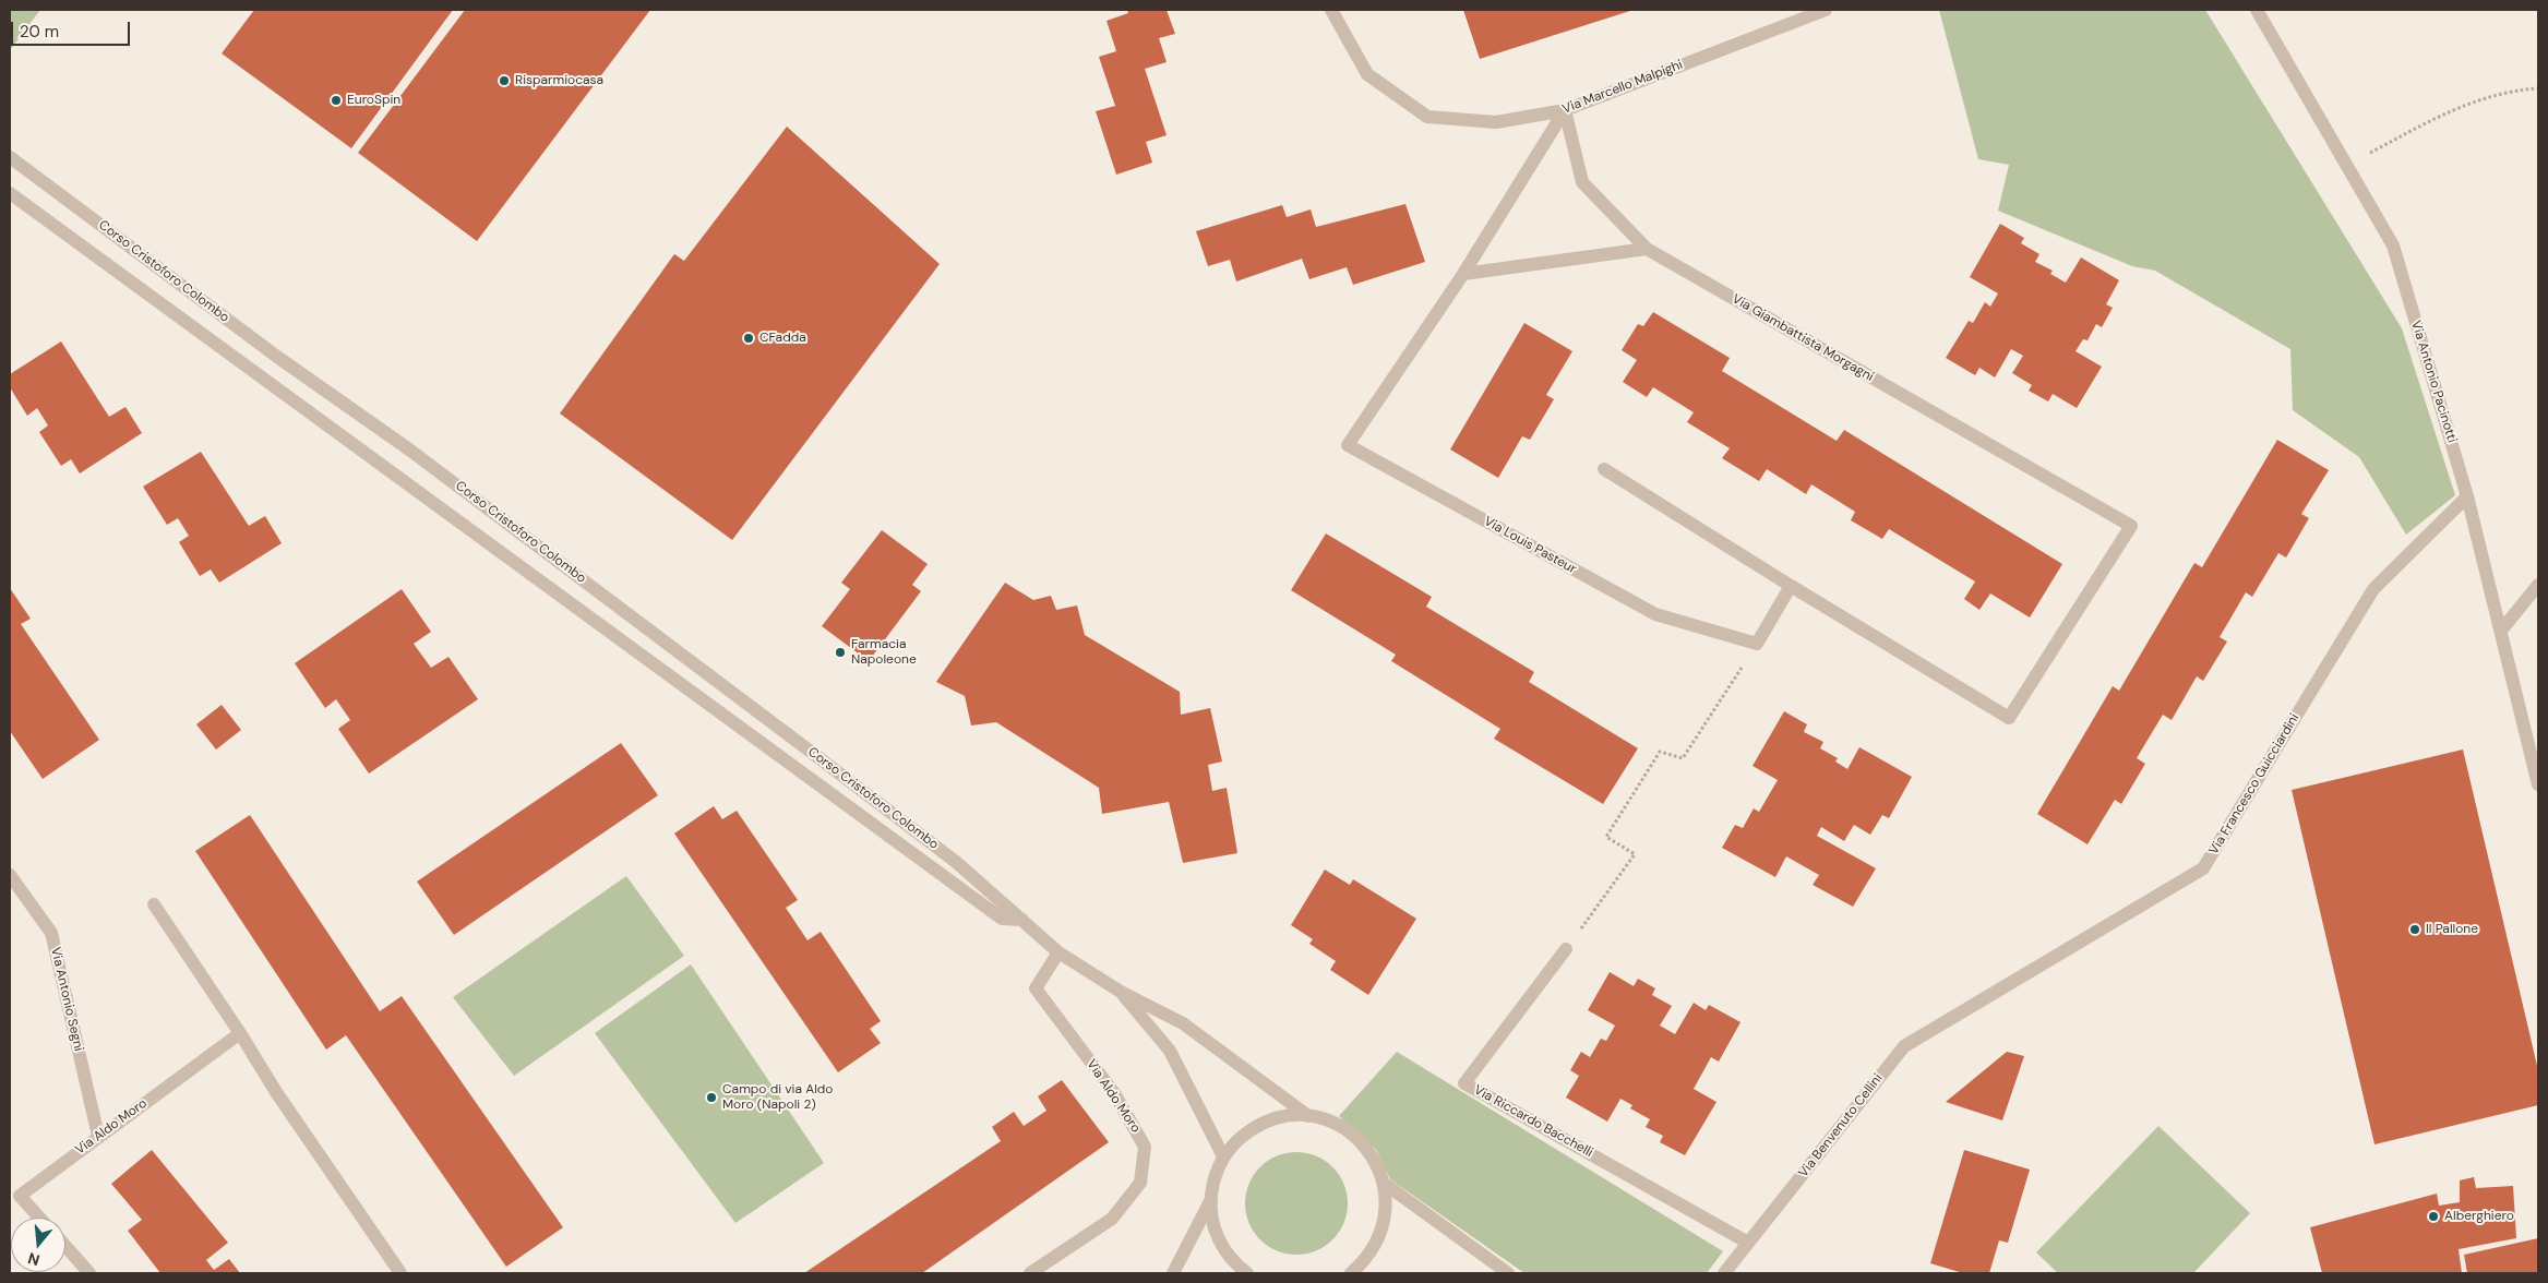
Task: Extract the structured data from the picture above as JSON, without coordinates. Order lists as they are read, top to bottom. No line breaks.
{"streets":{"street":["Via Marcello Malpighi","Corso Cristoforo Colombo","Via Giambattista Morgagni","Via Antonio Pacinotti","Via Louis Pasteur","Via Francesco Guicciardini","Via Antonio Segni","Via Aldo Moro","Via Riccardo Bacchelli","Via Benvenuto Cellini"]},"crossings":[["Via Marcello Malpighi","Via Giambattista Morgagni"],["Via Marcello Malpighi","Via Louis Pasteur"],["Corso Cristoforo Colombo","Via Aldo Moro"],["Via Giambattista Morgagni","Via Louis Pasteur"],["Via Antonio Pacinotti","Via Francesco Guicciardini"],["Via Francesco Guicciardini","Via Benvenuto Cellini"],["Via Antonio Segni","Via Aldo Moro"],["Via Riccardo Bacchelli","Via Benvenuto Cellini"]],"places":["Risparmiocasa","EuroSpin","CFadda","Farmacia Napoleone","Il Pallone","Campo di via Aldo Moro (Napoli 2)","Alberghiero"],"scale_bar":"20 m","north":"bottom"}
